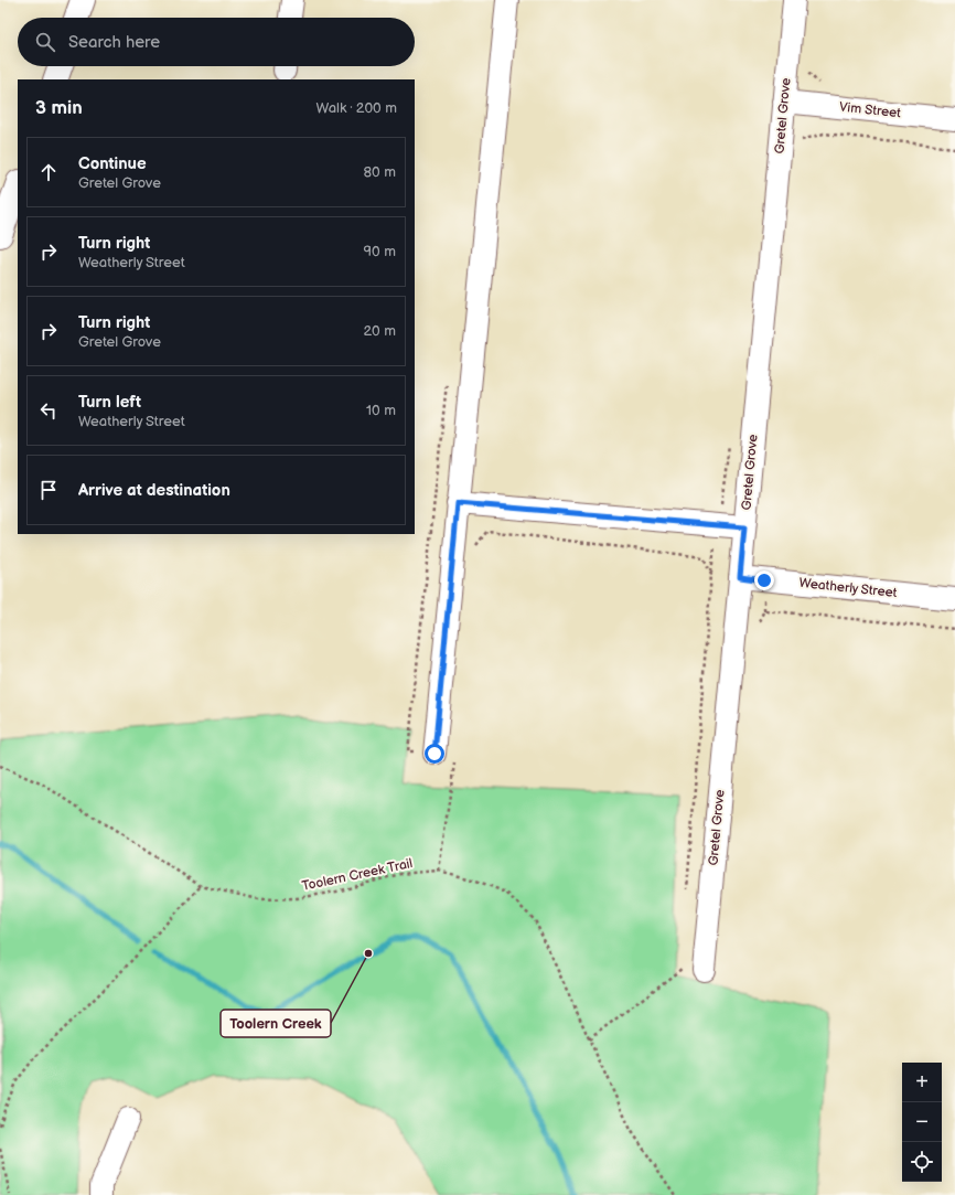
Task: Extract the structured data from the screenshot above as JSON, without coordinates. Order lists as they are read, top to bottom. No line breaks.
{"streets":{"street":["Vim Street","Gretel Grove","Weatherly Street"],"path":["Toolern Creek Trail"]},"crossings":[["Vim Street","Gretel Grove"],["Gretel Grove","Weatherly Street"]],"places":["Toolern Creek"],"page":{"search":"Search here","heading":["3 min","Walk · 200 m"],"list":[["Continue","Gretel Grove","80 m"],["Turn right","Weatherly Street","90 m"],["Turn right","Gretel Grove","20 m"],["Turn left","Weatherly Street","10 m"],"Arrive at destination"],"map_buttons":["+","−"]}}
